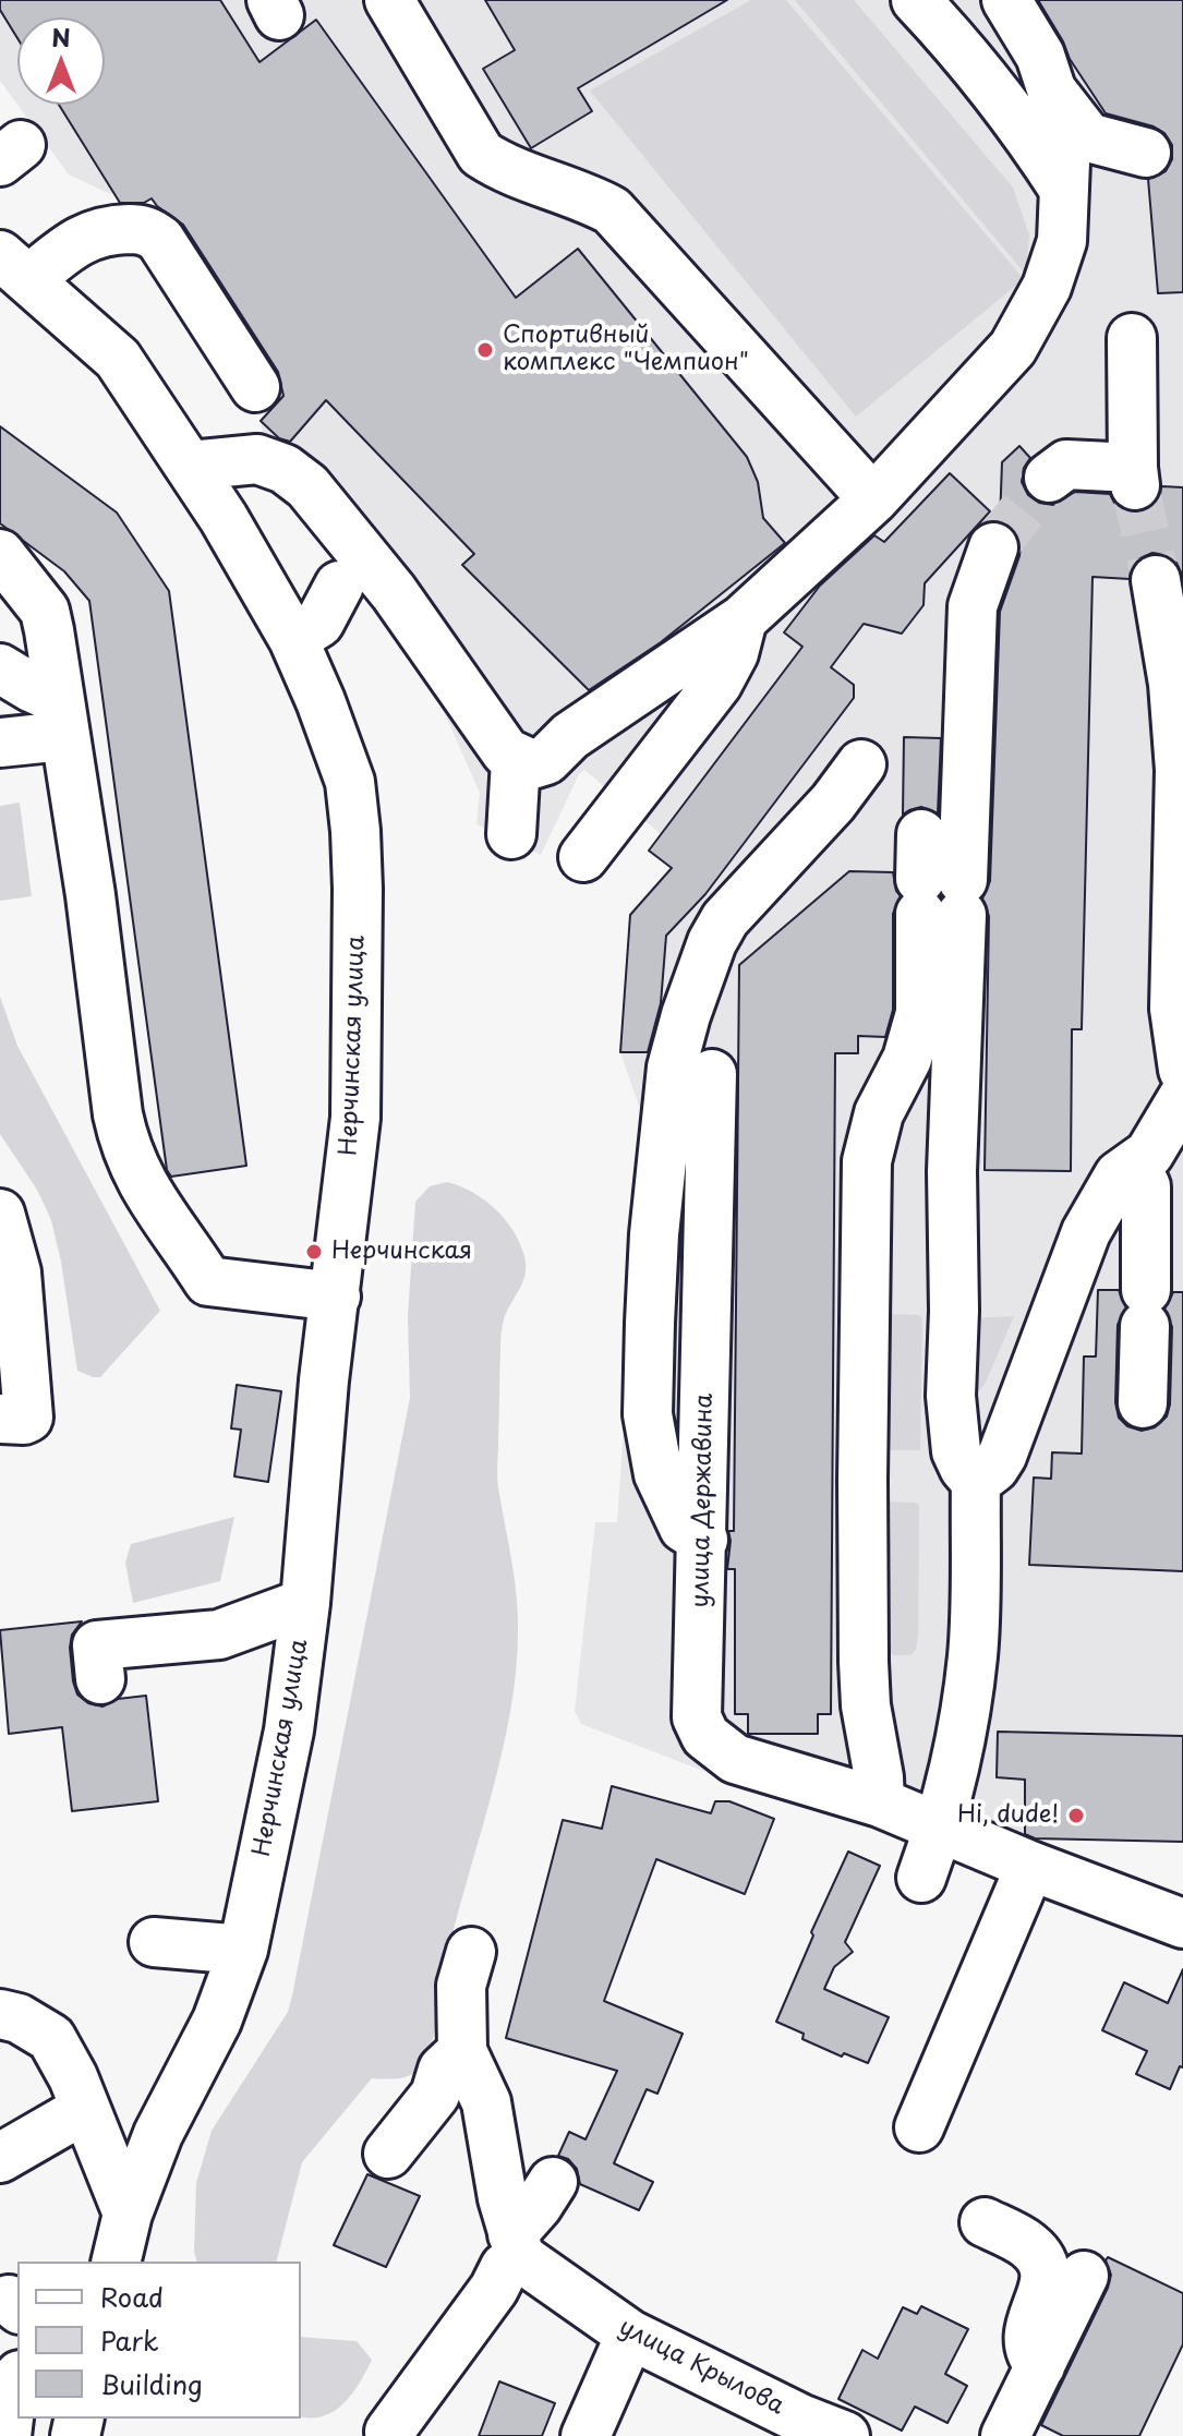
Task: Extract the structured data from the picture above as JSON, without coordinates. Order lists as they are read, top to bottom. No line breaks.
{"streets":{"street":["Нерчинская улица","улица Державина","улица Крылова"]},"places":["Спортивный комплекс \"Чемпион\"","Нерчинская","Hi, dude!"],"legend":["Road","Park","Building"],"north":"top"}
